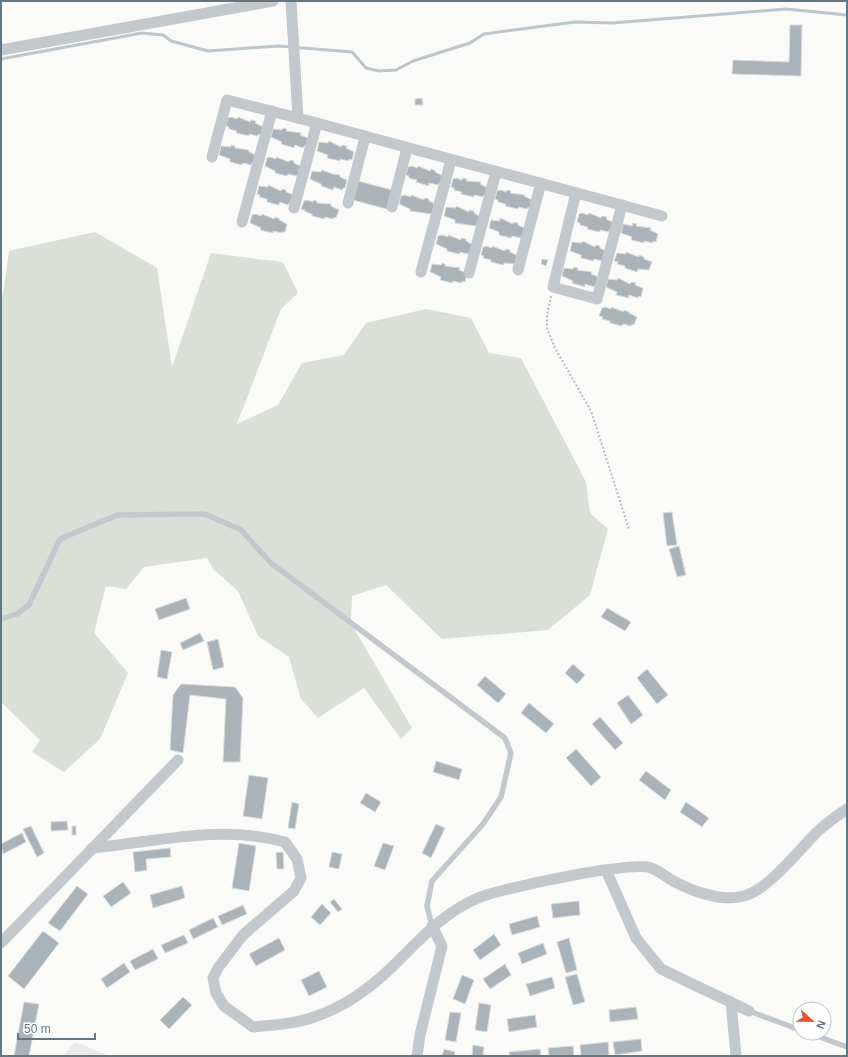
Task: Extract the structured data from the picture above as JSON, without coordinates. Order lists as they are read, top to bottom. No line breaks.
{"scale_bar":"50 m","north":"right"}
